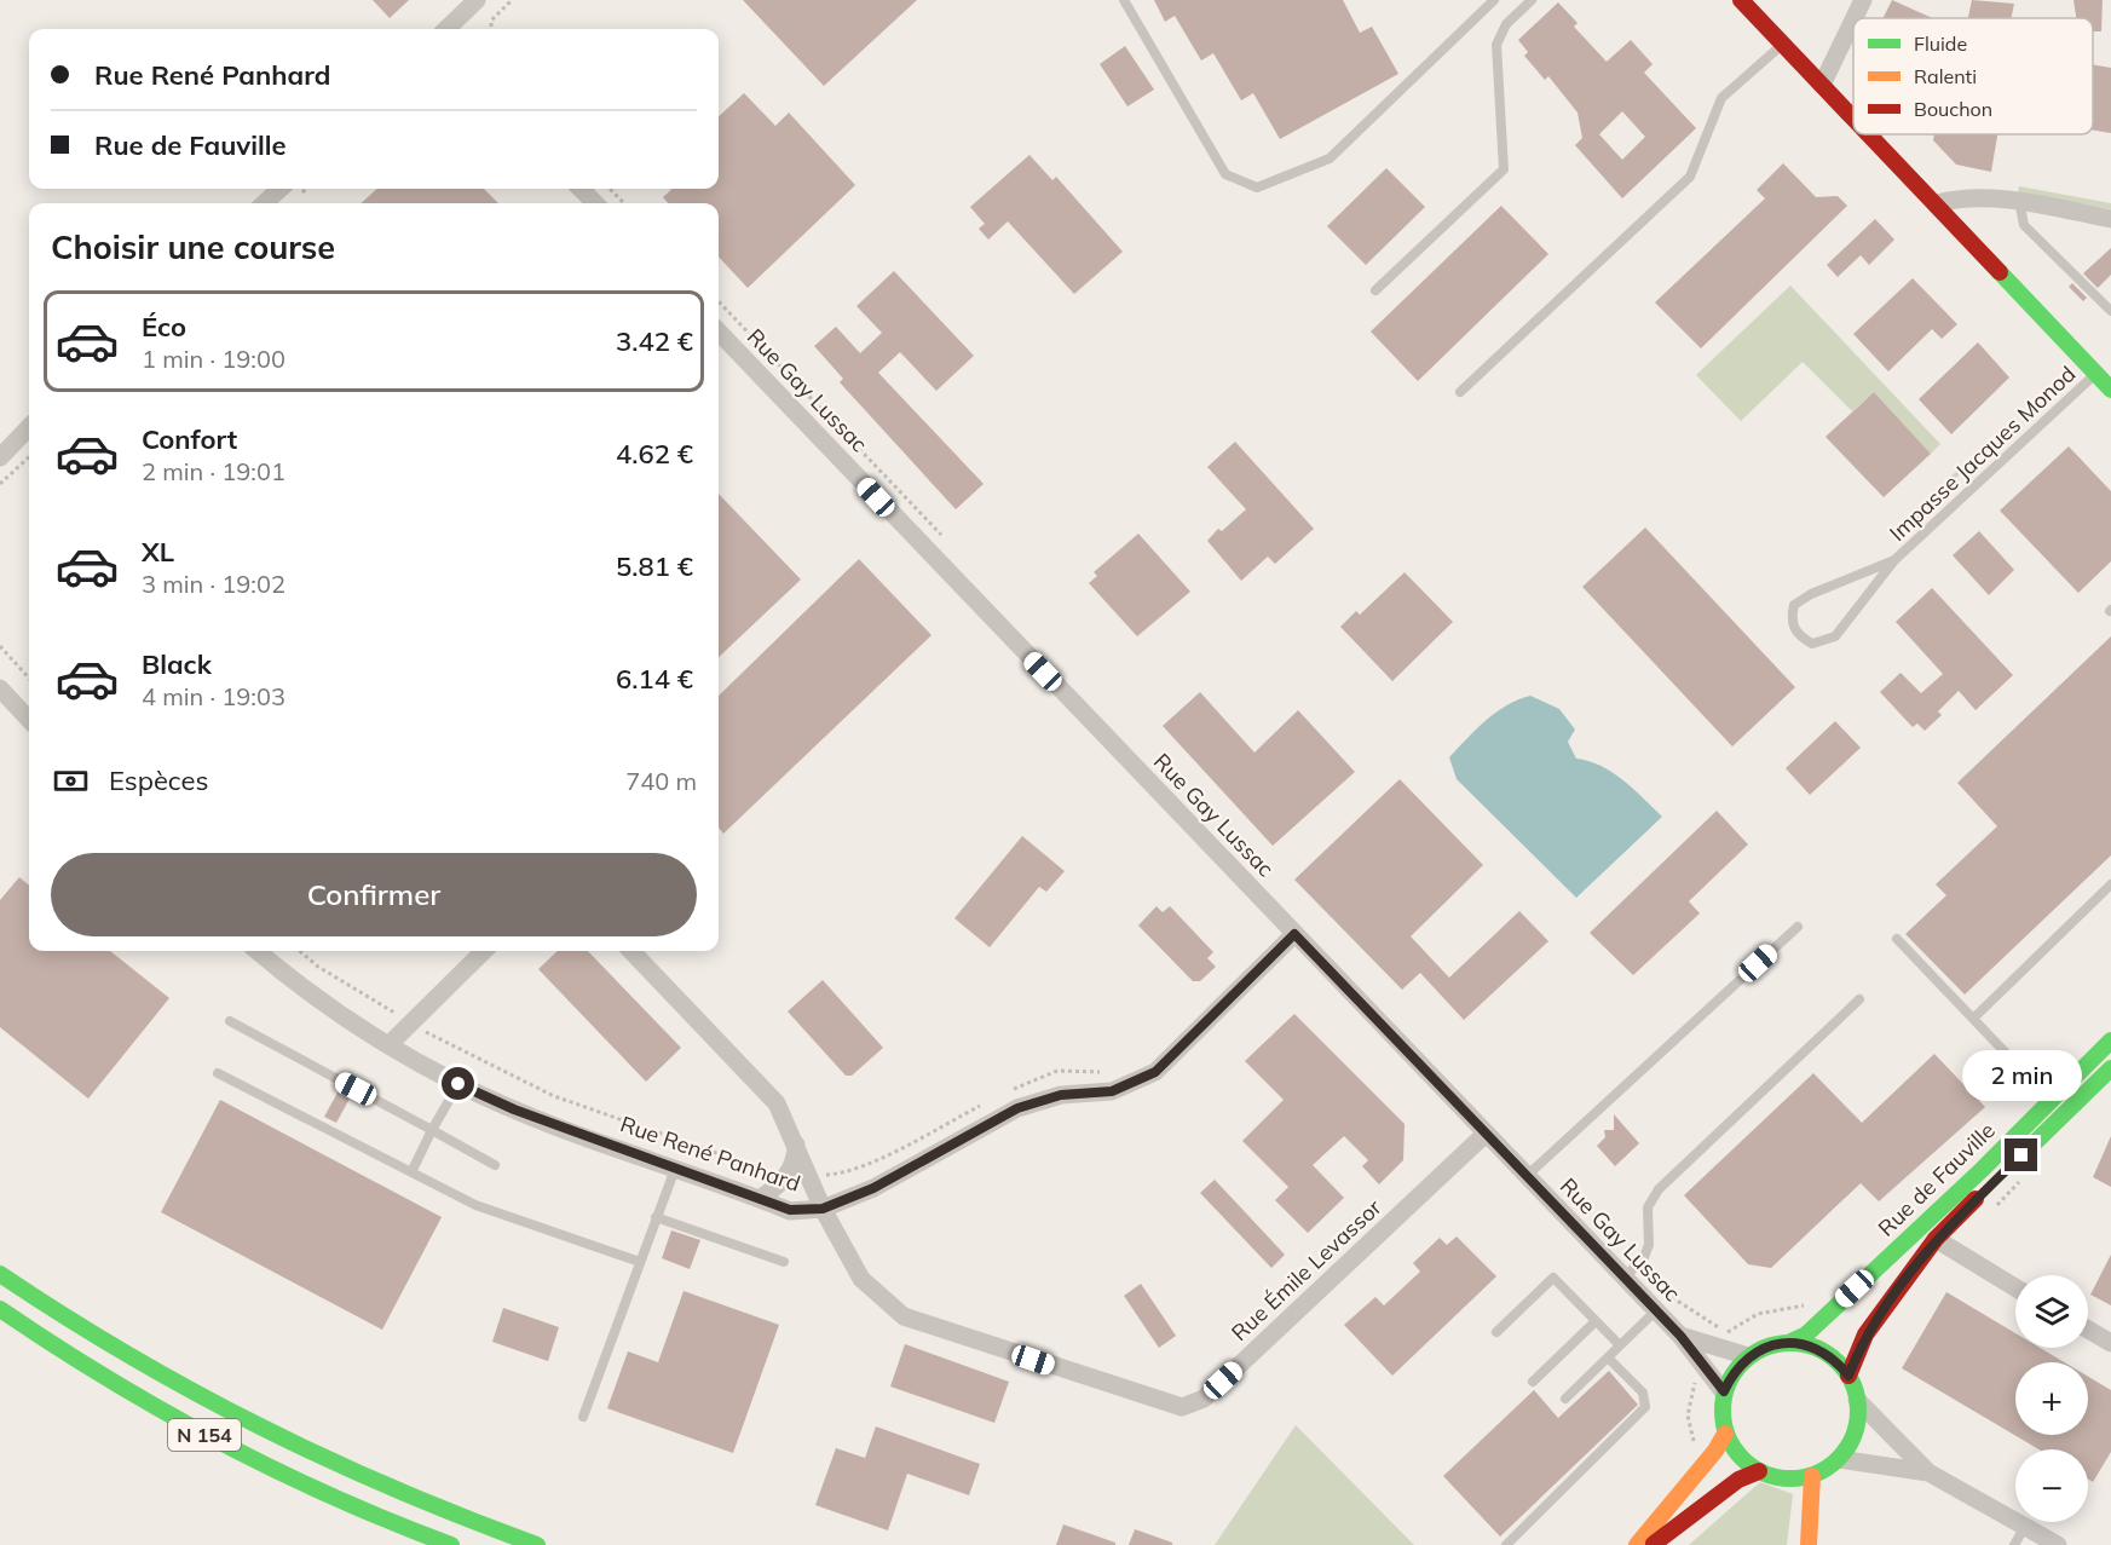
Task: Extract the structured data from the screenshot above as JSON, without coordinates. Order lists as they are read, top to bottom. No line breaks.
{"streets":{"main road":["Rue de Fauville","N 154"],"street":["Rue Gay Lussac","Rue René Panhard","Rue Émile Levassor"],"lane":["Impasse Jacques Monod"]},"crossings":[["Rue Gay Lussac","Rue René Panhard"],["Rue Gay Lussac","Rue de Fauville"],["Rue Gay Lussac","Rue Émile Levassor"],["Rue René Panhard","Rue Émile Levassor"]],"legend":["Fluide","Ralenti","Bouchon"],"page":{"banner":["Rue René Panhard","Rue de Fauville"],"heading":"Choisir une course","list":[{"name":"Éco","note":"1 min · 19:00","value":"3.42 €"},{"name":"Confort","note":"2 min · 19:01","value":"4.62 €"},{"name":"XL","note":"3 min · 19:02","value":"5.81 €"},{"name":"Black","note":"4 min · 19:03","value":"6.14 €"}],"pay":["Espèces","740 m"],"buttons":"Confirmer","bubble":"2 min","map_buttons":["+","−"]}}
